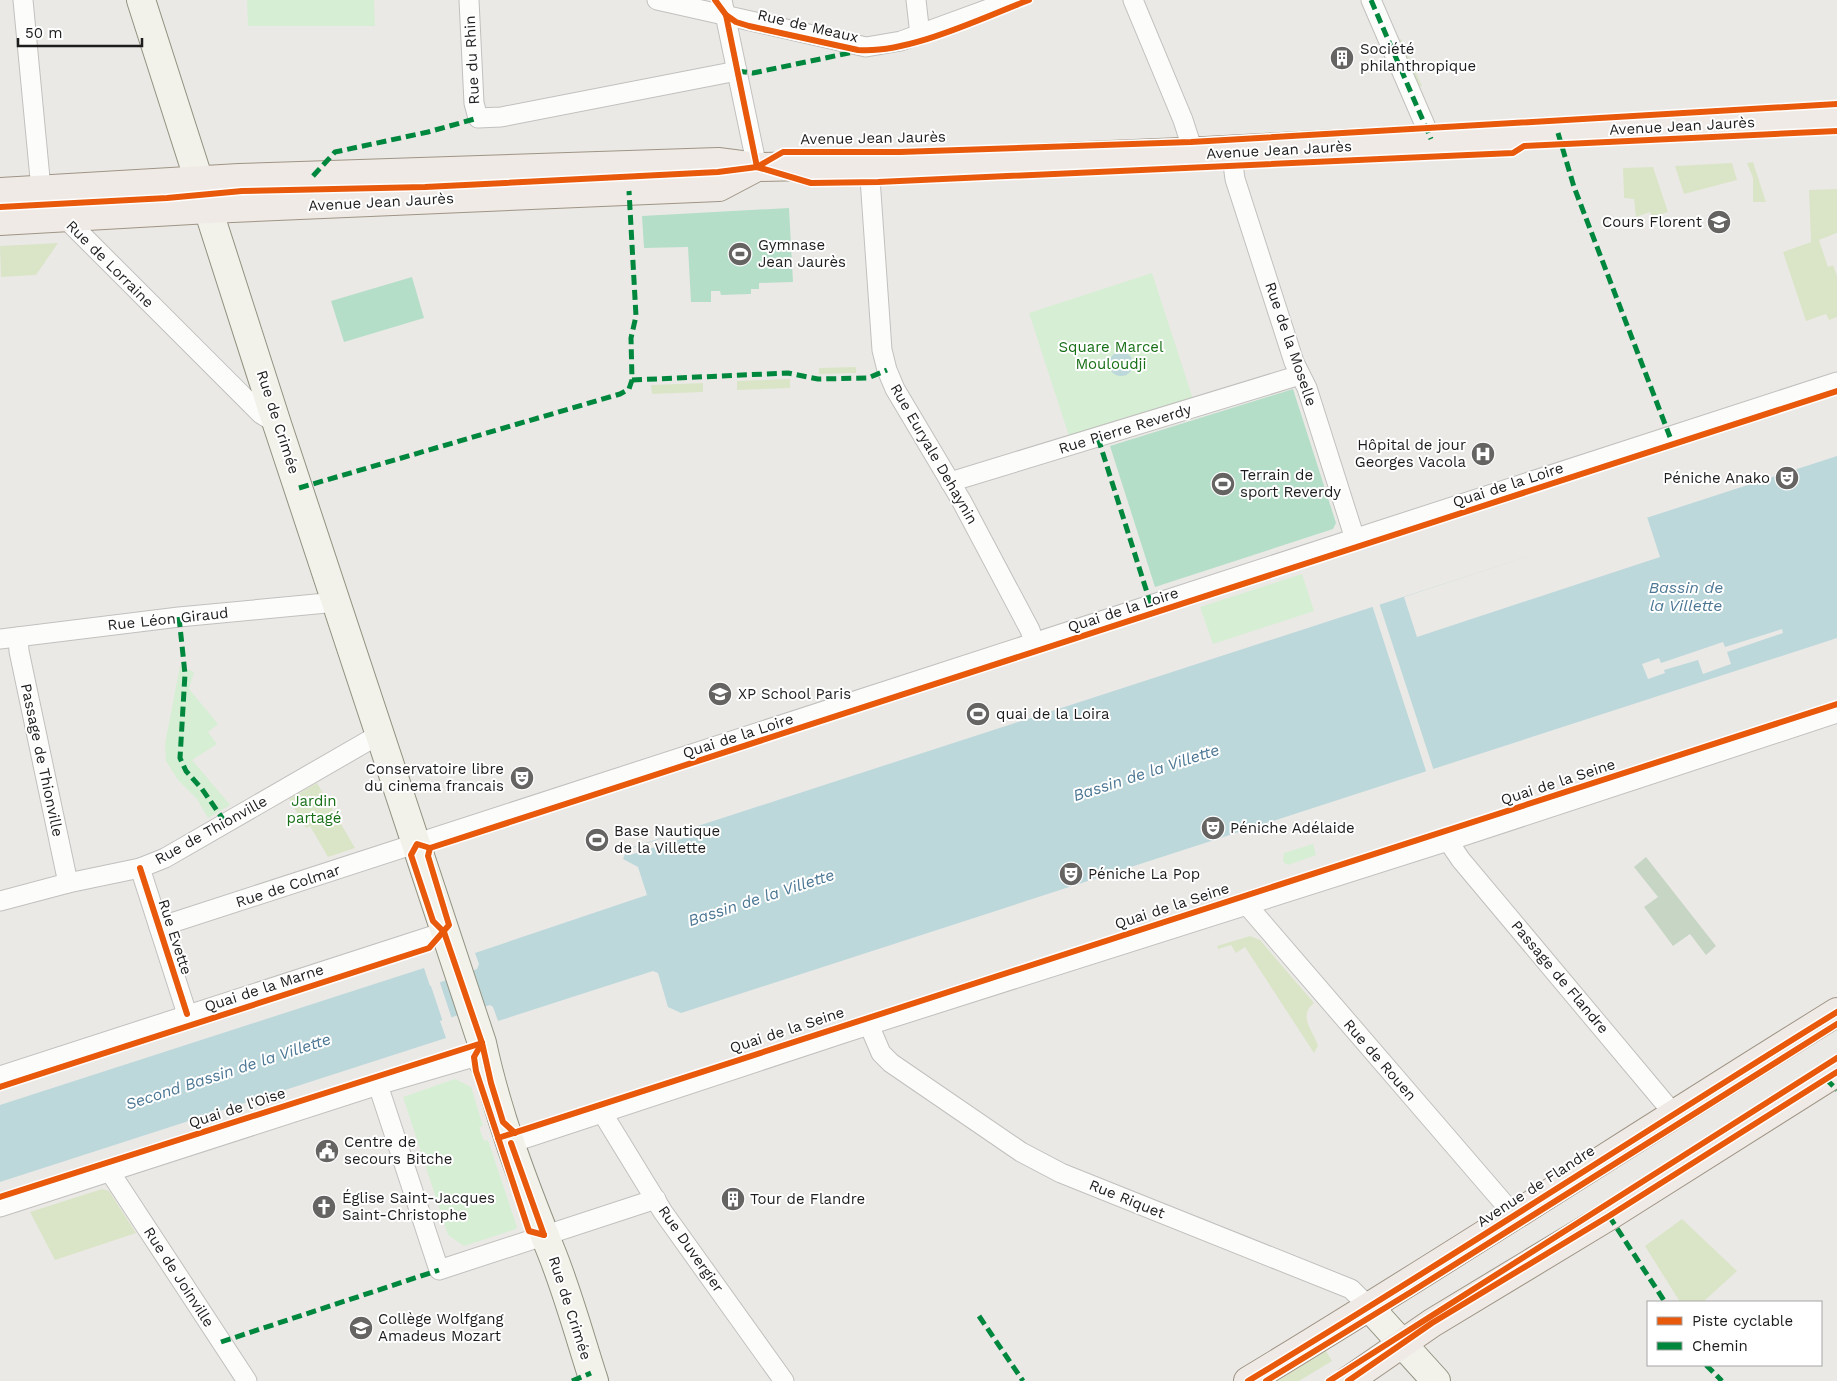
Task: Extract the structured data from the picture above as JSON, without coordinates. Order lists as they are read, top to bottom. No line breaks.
{"streets":{"main road":["Avenue Jean Jaurès","Avenue de Flandre"],"street":["Rue de Meaux","Rue du Rhin","Rue de Lorraine","Rue de la Moselle","Rue de Crimée","Rue Pierre Reverdy","Rue Euryale Dehaynin","Quai de la Loire","Rue Léon Giraud","Passage de Thionville","Quai de la Seine","Rue de Thionville","Rue de Colmar","Rue Evette","Passage de Flandre","Quai de la Marne","Rue de Rouen","Quai de l'Oise","Rue Riquet","Rue Duvergier","Rue de Joinville"]},"crossings":[["Avenue Jean Jaurès","Rue de Lorraine"],["Avenue Jean Jaurès","Rue de la Moselle"],["Avenue Jean Jaurès","Rue de Crimée"],["Avenue Jean Jaurès","Rue Euryale Dehaynin"],["Rue de Lorraine","Rue de Crimée"],["Rue de la Moselle","Rue Pierre Reverdy"],["Rue de la Moselle","Quai de la Loire"],["Rue de Crimée","Quai de la Loire"],["Rue de Crimée","Rue Léon Giraud"],["Rue de Crimée","Quai de la Seine"],["Rue de Crimée","Rue de Thionville"],["Rue de Crimée","Rue de Colmar"],["Rue de Crimée","Quai de la Marne"],["Rue de Crimée","Quai de l'Oise"],["Rue Pierre Reverdy","Rue Euryale Dehaynin"],["Rue Euryale Dehaynin","Quai de la Loire"],["Quai de la Loire","Rue de Colmar"],["Rue Léon Giraud","Passage de Thionville"],["Passage de Thionville","Rue de Thionville"],["Quai de la Seine","Passage de Flandre"],["Quai de la Seine","Rue de Rouen"],["Quai de la Seine","Rue Riquet"],["Quai de la Seine","Rue Duvergier"],["Rue de Thionville","Rue Evette"],["Rue de Colmar","Rue Evette"],["Rue Evette","Quai de la Marne"],["Passage de Flandre","Avenue de Flandre"],["Rue de Rouen","Avenue de Flandre"],["Quai de l'Oise","Rue de Joinville"],["Avenue de Flandre","Rue Riquet"]],"water":["Bassin de la Villette","Second Bassin de la Villette"],"parks":["Square Marcel Mouloudji","Jardin partagé"],"places":{"building":["Société philanthropique","Tour de Flandre"],"school or university":["Cours Florent","XP School Paris","Collège Wolfgang Amadeus Mozart"],"sports":["Gymnase Jean Jaurès","Terrain de sport Reverdy","quai de la Loira","Base Nautique de la Villette"],"hospital":["Hôpital de jour Georges Vacola"],"theatre":["Péniche Anako","Conservatoire libre du cinema francais","Péniche Adélaide","Péniche La Pop"],"public building":["Centre de secours Bitche"],"church":["Église Saint-Jacques Saint-Christophe"]},"legend":["Piste cyclable","Chemin"],"scale_bar":"50 m"}
